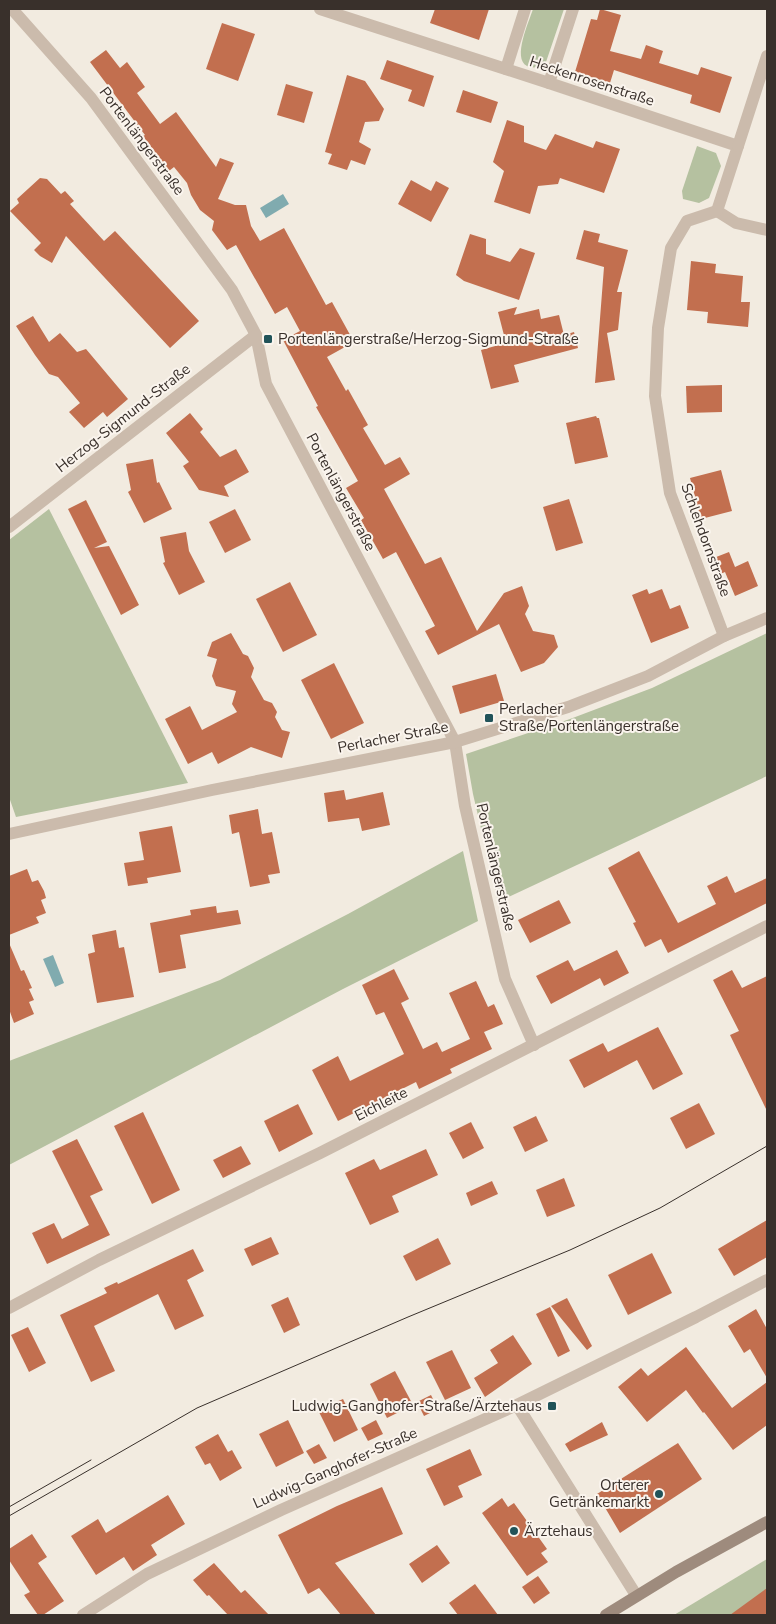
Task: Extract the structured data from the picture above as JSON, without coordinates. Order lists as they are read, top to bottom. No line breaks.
{"streets":{"street":["Heckenrosenstraße","Portenlängerstraße","Herzog-Sigmund-Straße","Schlehdornstraße","Perlacher Straße","Eichleite","Ludwig-Ganghofer-Straße"]},"crossings":[["Portenlängerstraße","Herzog-Sigmund-Straße"],["Portenlängerstraße","Perlacher Straße"],["Portenlängerstraße","Eichleite"],["Schlehdornstraße","Perlacher Straße"]],"places":{"transit":["Portenlängerstraße/Herzog-Sigmund-Straße","Perlacher Straße/Portenlängerstraße","Ludwig-Ganghofer-Straße/Ärztehaus"],"other":["Orterer Getränkemarkt","Ärztehaus"]}}
